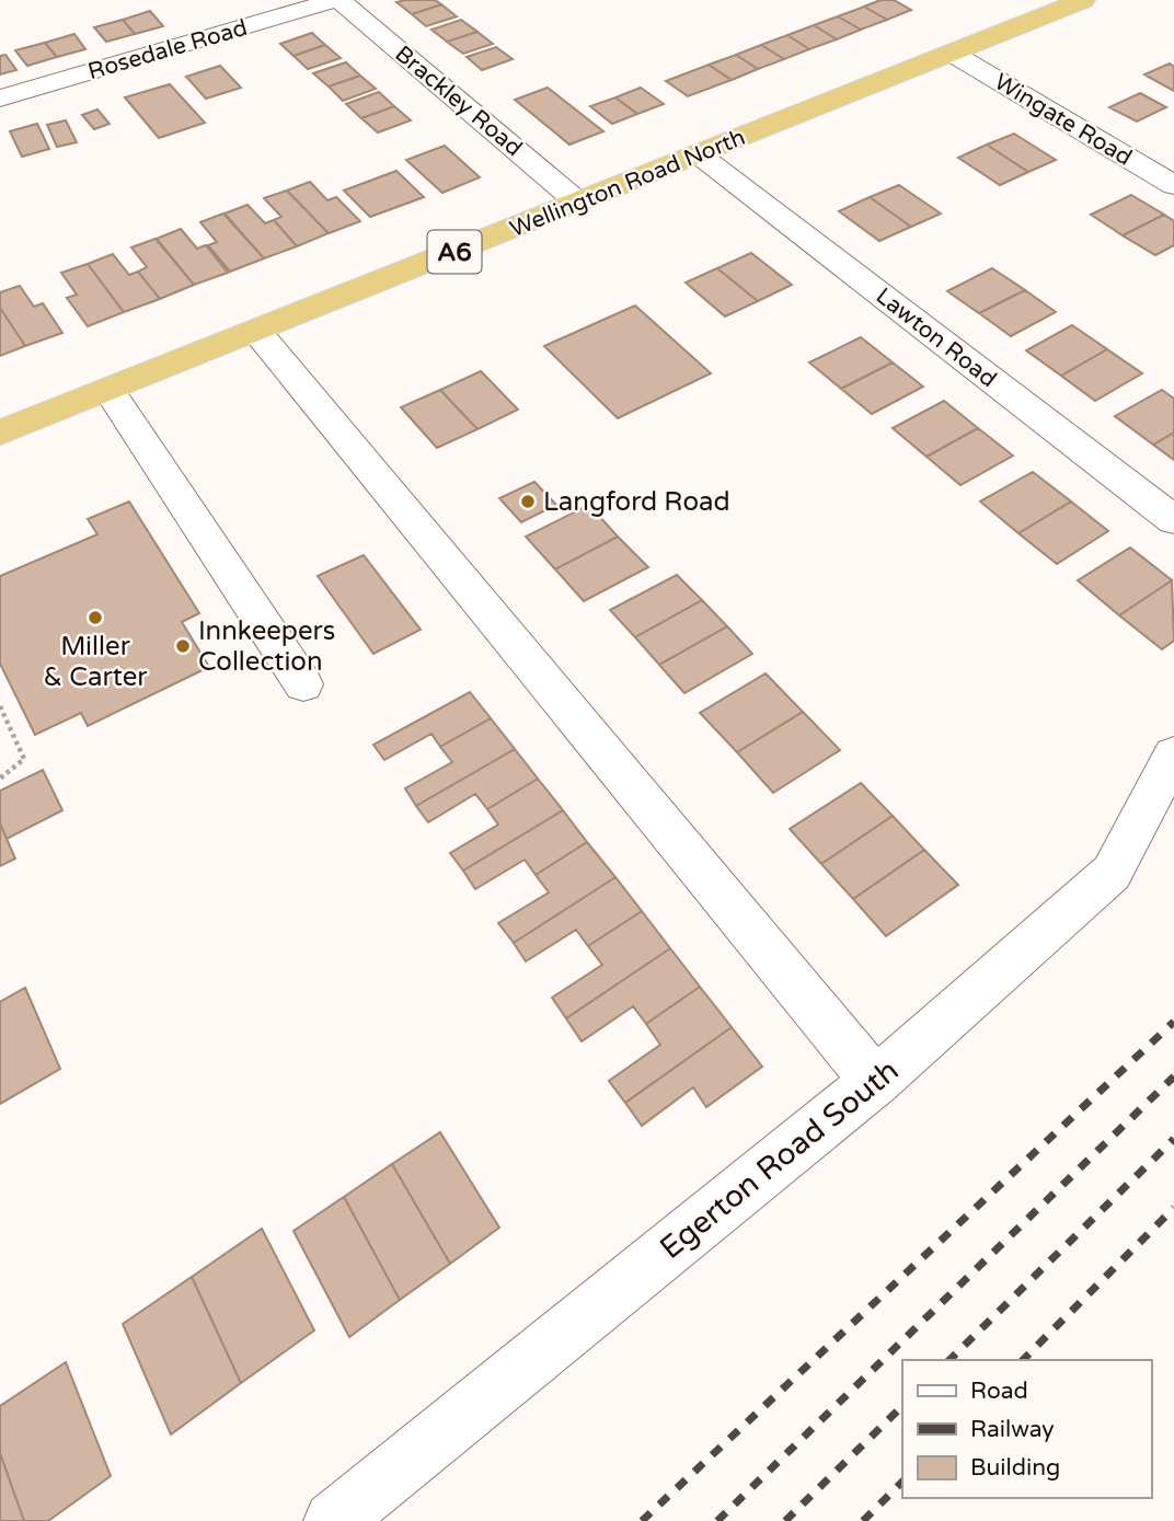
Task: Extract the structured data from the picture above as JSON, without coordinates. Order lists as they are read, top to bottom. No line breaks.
{"streets":{"highway":["Wellington Road North","A6"],"street":["Rosedale Road","Brackley Road","Wingate Road","Lawton Road","Egerton Road South"]},"crossings":[["Rosedale Road","Brackley Road"],["Brackley Road","Wellington Road North"],["Wingate Road","Wellington Road North"],["Wellington Road North","Lawton Road"]],"places":["Langford Road","Miller & Carter","Innkeepers Collection"],"legend":["Road","Railway","Building"]}
